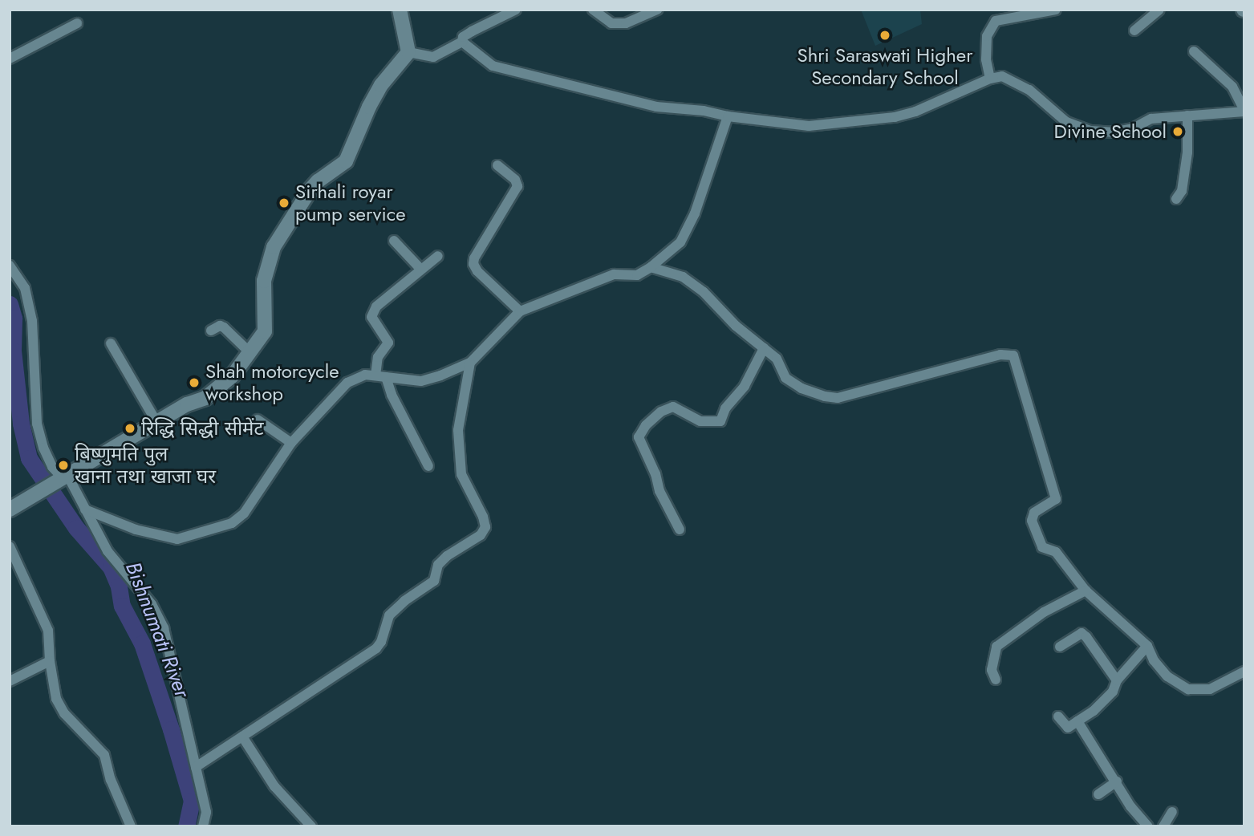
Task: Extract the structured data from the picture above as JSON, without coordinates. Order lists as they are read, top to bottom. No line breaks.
{"water":["Bishnumati River"],"places":["Shri Saraswati Higher Secondary School","Divine School","Sirhali royar pump service","Shah motorcycle workshop","रिद्धि सिद्धी सीमेंट","बिष्णुमति पुल खाना तथा खाजा घर"]}
